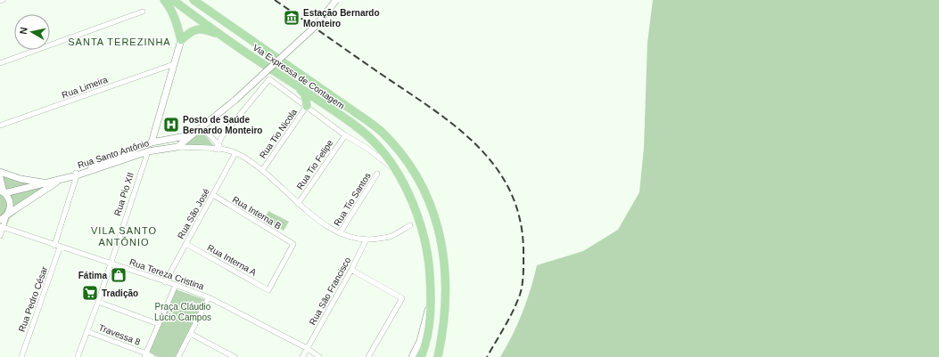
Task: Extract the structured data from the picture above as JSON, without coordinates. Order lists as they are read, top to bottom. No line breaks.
{"streets":{"highway":["Via Expressa de Contagem"],"street":["Rua Limeira","Rua Tio Nicola","Rua Santo Antônio","Rua Tio Felipe","Rua Pio XII","Rua Tio Santos","Rua Interna B","Rua São José","Rua Interna A","Rua Tereza Cristina","Rua São Francisco","Rua Pedro César","Travessa 8"]},"crossings":[["Rua Santo Antônio","Rua Pio XII"],["Rua Santo Antônio","Rua Pedro César"],["Rua Pio XII","Rua Tereza Cristina"],["Rua Pio XII","Travessa 8"],["Rua Interna B","Rua São José"],["Rua Interna B","Rua Interna A"],["Rua São José","Rua Interna A"],["Rua São José","Rua Tereza Cristina"],["Rua Tereza Cristina","Rua São Francisco"],["Rua Tereza Cristina","Rua Pedro César"]],"districts":["SANTA TEREZINHA","VILA SANTO ANTÔNIO"],"parks":["Praça Cláudio Lúcio Campos"],"places":{"museum":["Estação Bernardo Monteiro"],"hospital":["Posto de Saúde Bernardo Monteiro"],"shop":["Fátima"],"supermarket":["Tradição"]},"north":"left"}
